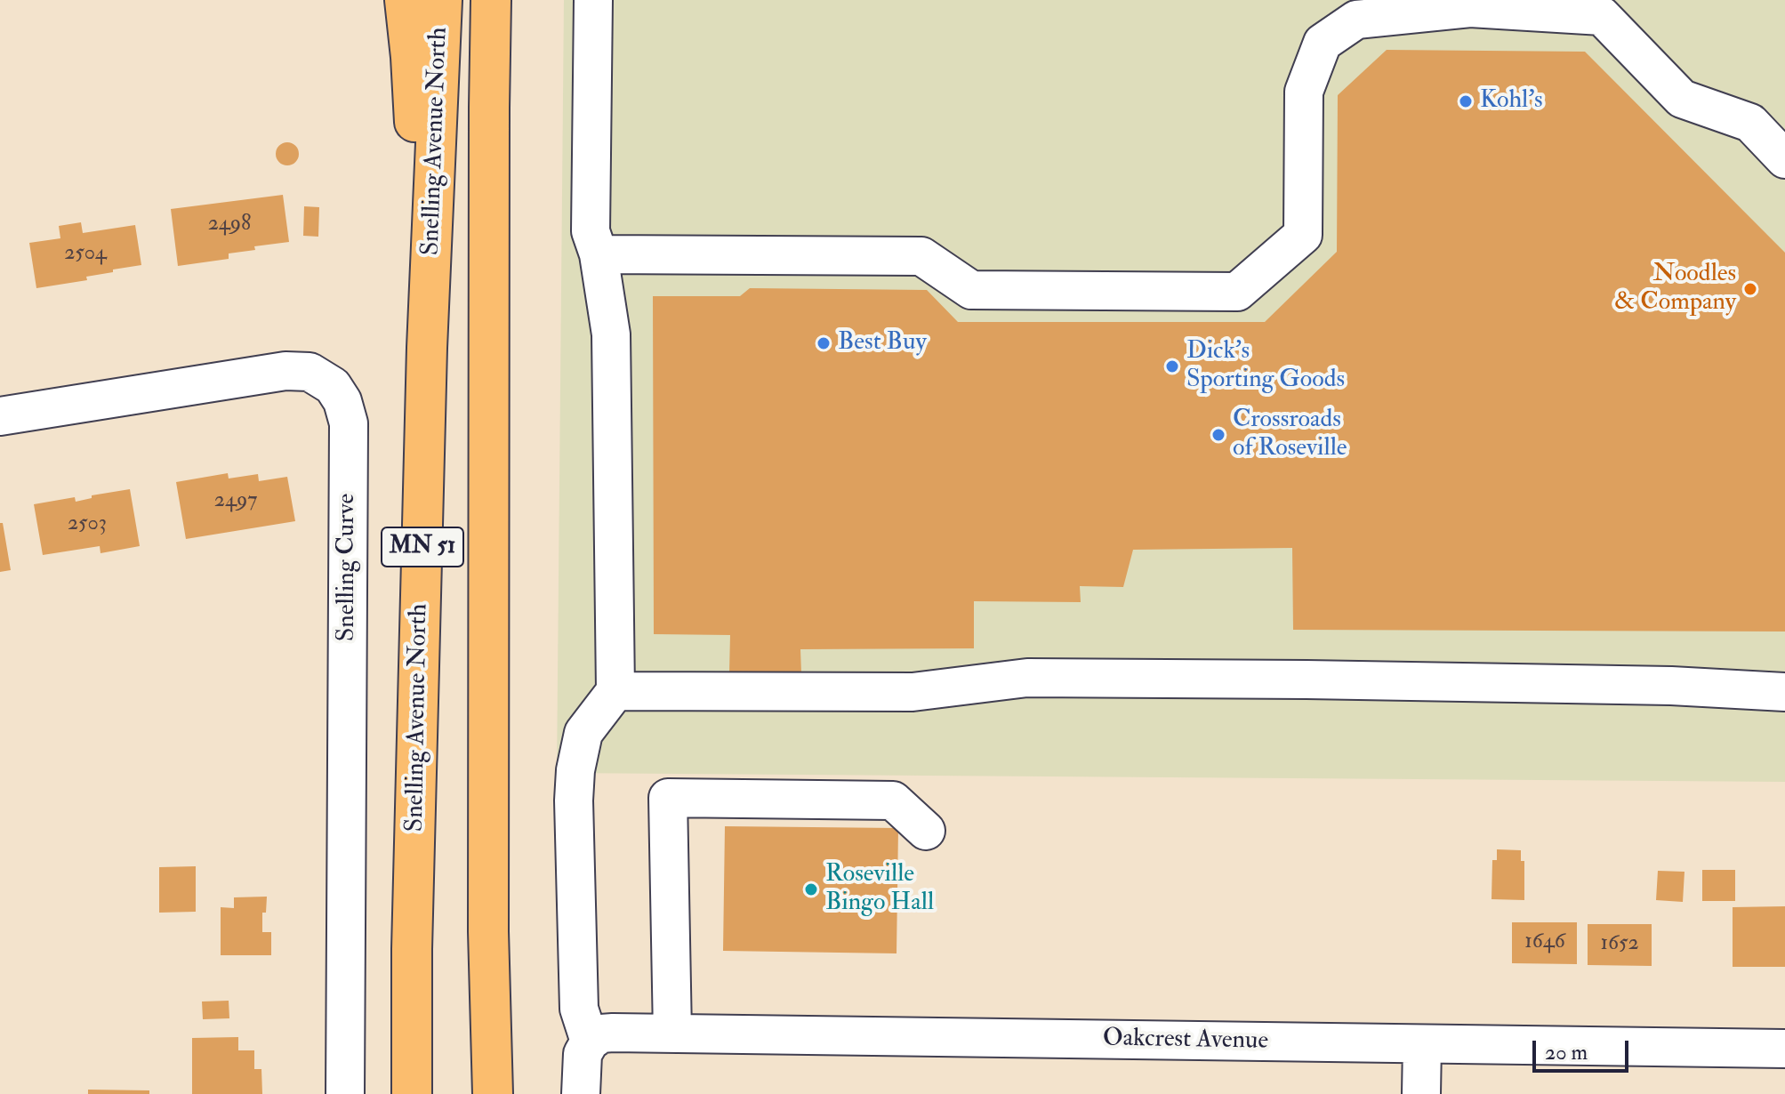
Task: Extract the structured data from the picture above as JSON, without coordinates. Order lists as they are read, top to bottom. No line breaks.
{"streets":{"highway":["Snelling Avenue North","MN 51"],"street":["Snelling Curve","Oakcrest Avenue"]},"places":["Kohl's","Noodles & Company","Best Buy","Dick's Sporting Goods","Crossroads of Roseville","Roseville Bingo Hall"],"house_numbers":["2498","2504","2497","2503","1646","1652"],"scale_bar":"20 m"}
